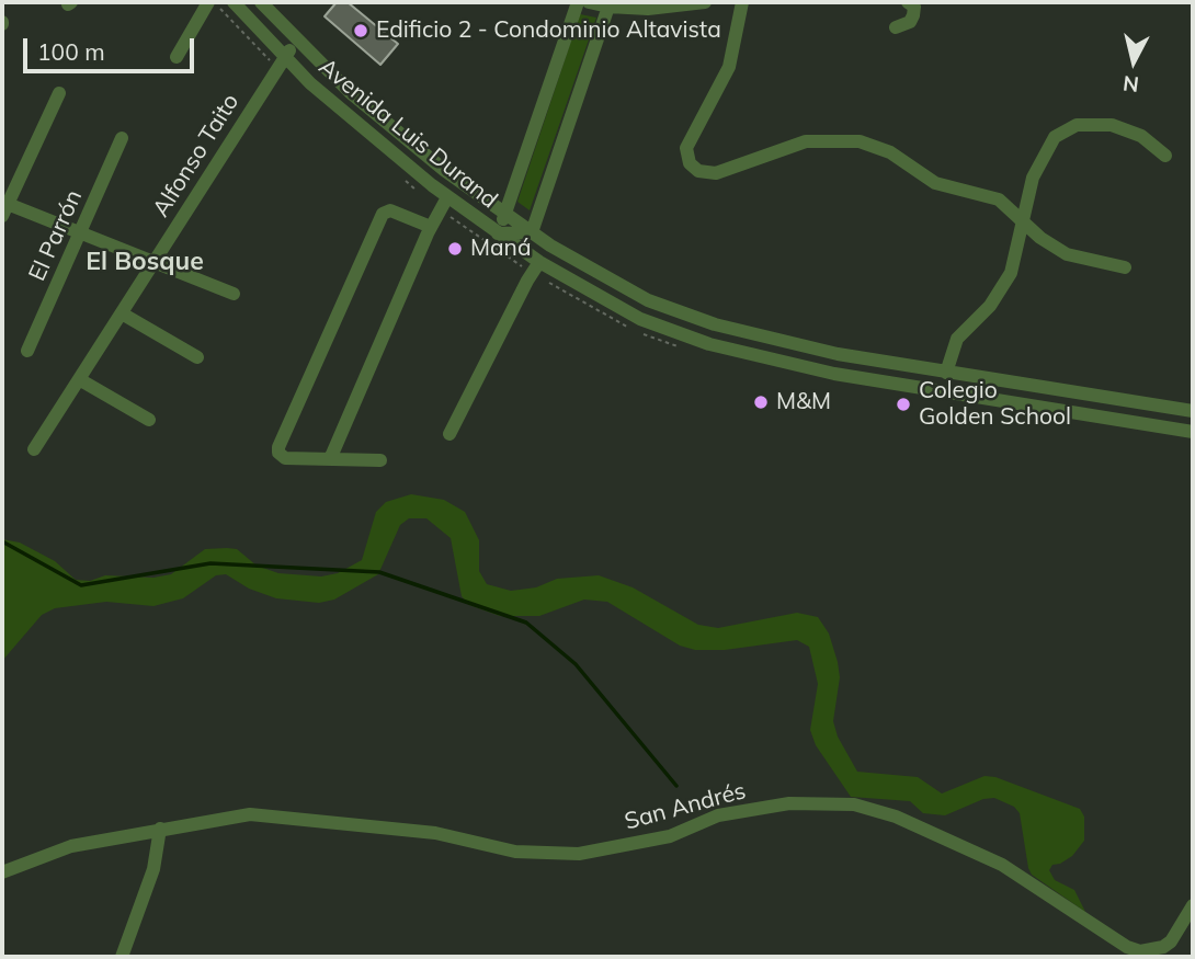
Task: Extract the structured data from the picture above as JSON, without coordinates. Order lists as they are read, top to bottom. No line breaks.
{"streets":{"street":["Avenida Luis Durand","Alfonso Taito","El Parrón","San Andrés"]},"crossings":[["Avenida Luis Durand","Alfonso Taito"]],"districts":["El Bosque"],"places":["Edificio 2 - Condominio Altavista","Maná","M&M","Colegio Golden School"],"scale_bar":"100 m","north":"bottom"}
